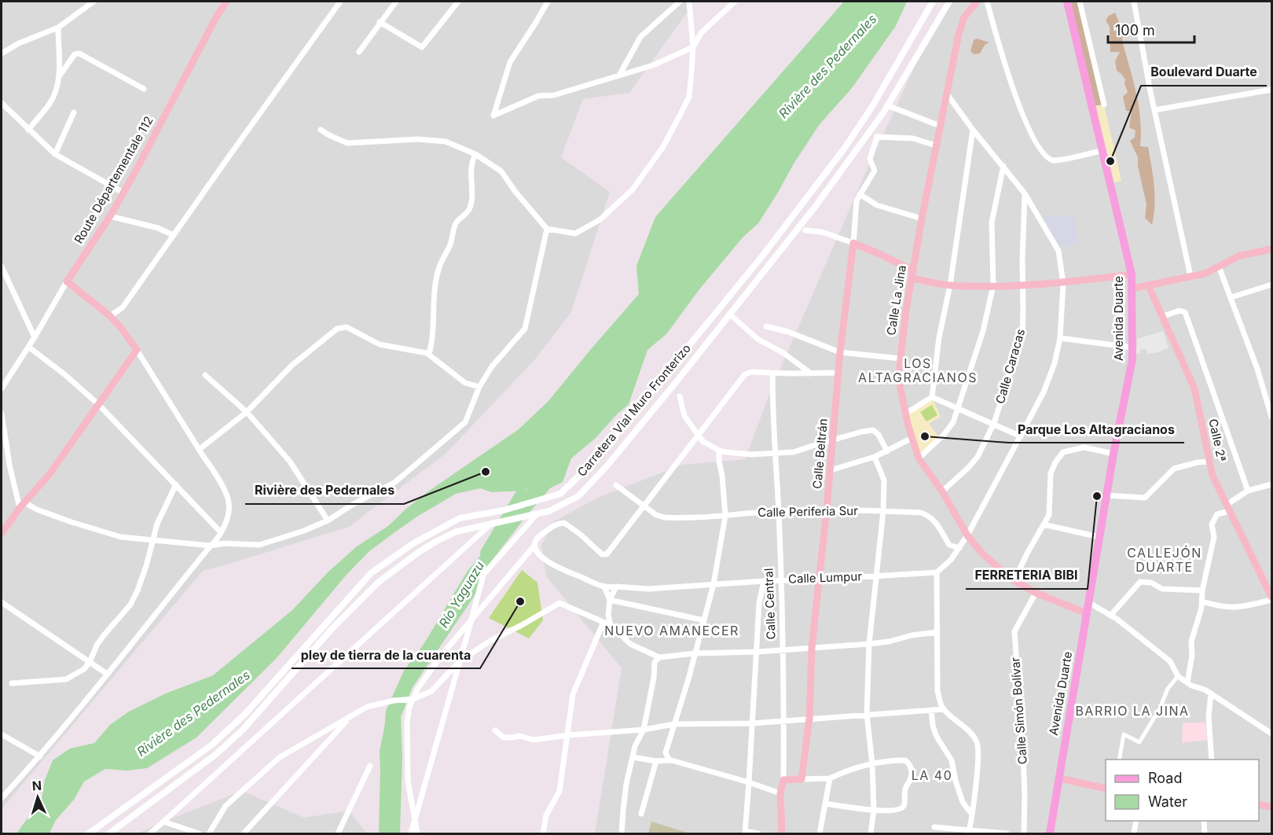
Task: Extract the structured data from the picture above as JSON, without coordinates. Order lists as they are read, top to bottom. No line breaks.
{"streets":{"main road":["Route Départementale 112","Calle La Jina","Avenida Duarte","Calle 2ª","Calle Beltrán","Calle Central"],"street":["Calle Caracas","Carretera Vial Muro Fronterizo","Calle Periferia Sur","Calle Lumpur","Calle Simón Bolívar"]},"crossings":[["Calle La Jina","Avenida Duarte"],["Calle La Jina","Calle Caracas"],["Calle La Jina","Calle Beltrán"],["Calle La Jina","Calle Simón Bolívar"],["Calle Beltrán","Calle Periferia Sur"],["Calle Beltrán","Calle Lumpur"],["Calle Periferia Sur","Calle Central"],["Calle Lumpur","Calle Central"]],"districts":["LOS ALTAGRACIANOS","CALLEJÓN DUARTE","NUEVO AMANECER","BARRIO LA JINA","LA 40"],"water":["Rivière des Pedernales","Río Yaguazu"],"places":["Boulevard Duarte","Parque Los Altagracianos","Rivière des Pedernales","FERRETERIA BIBI","pley de tierra de la cuarenta"],"legend":["Road","Water"],"scale_bar":"100 m","north":"top"}
